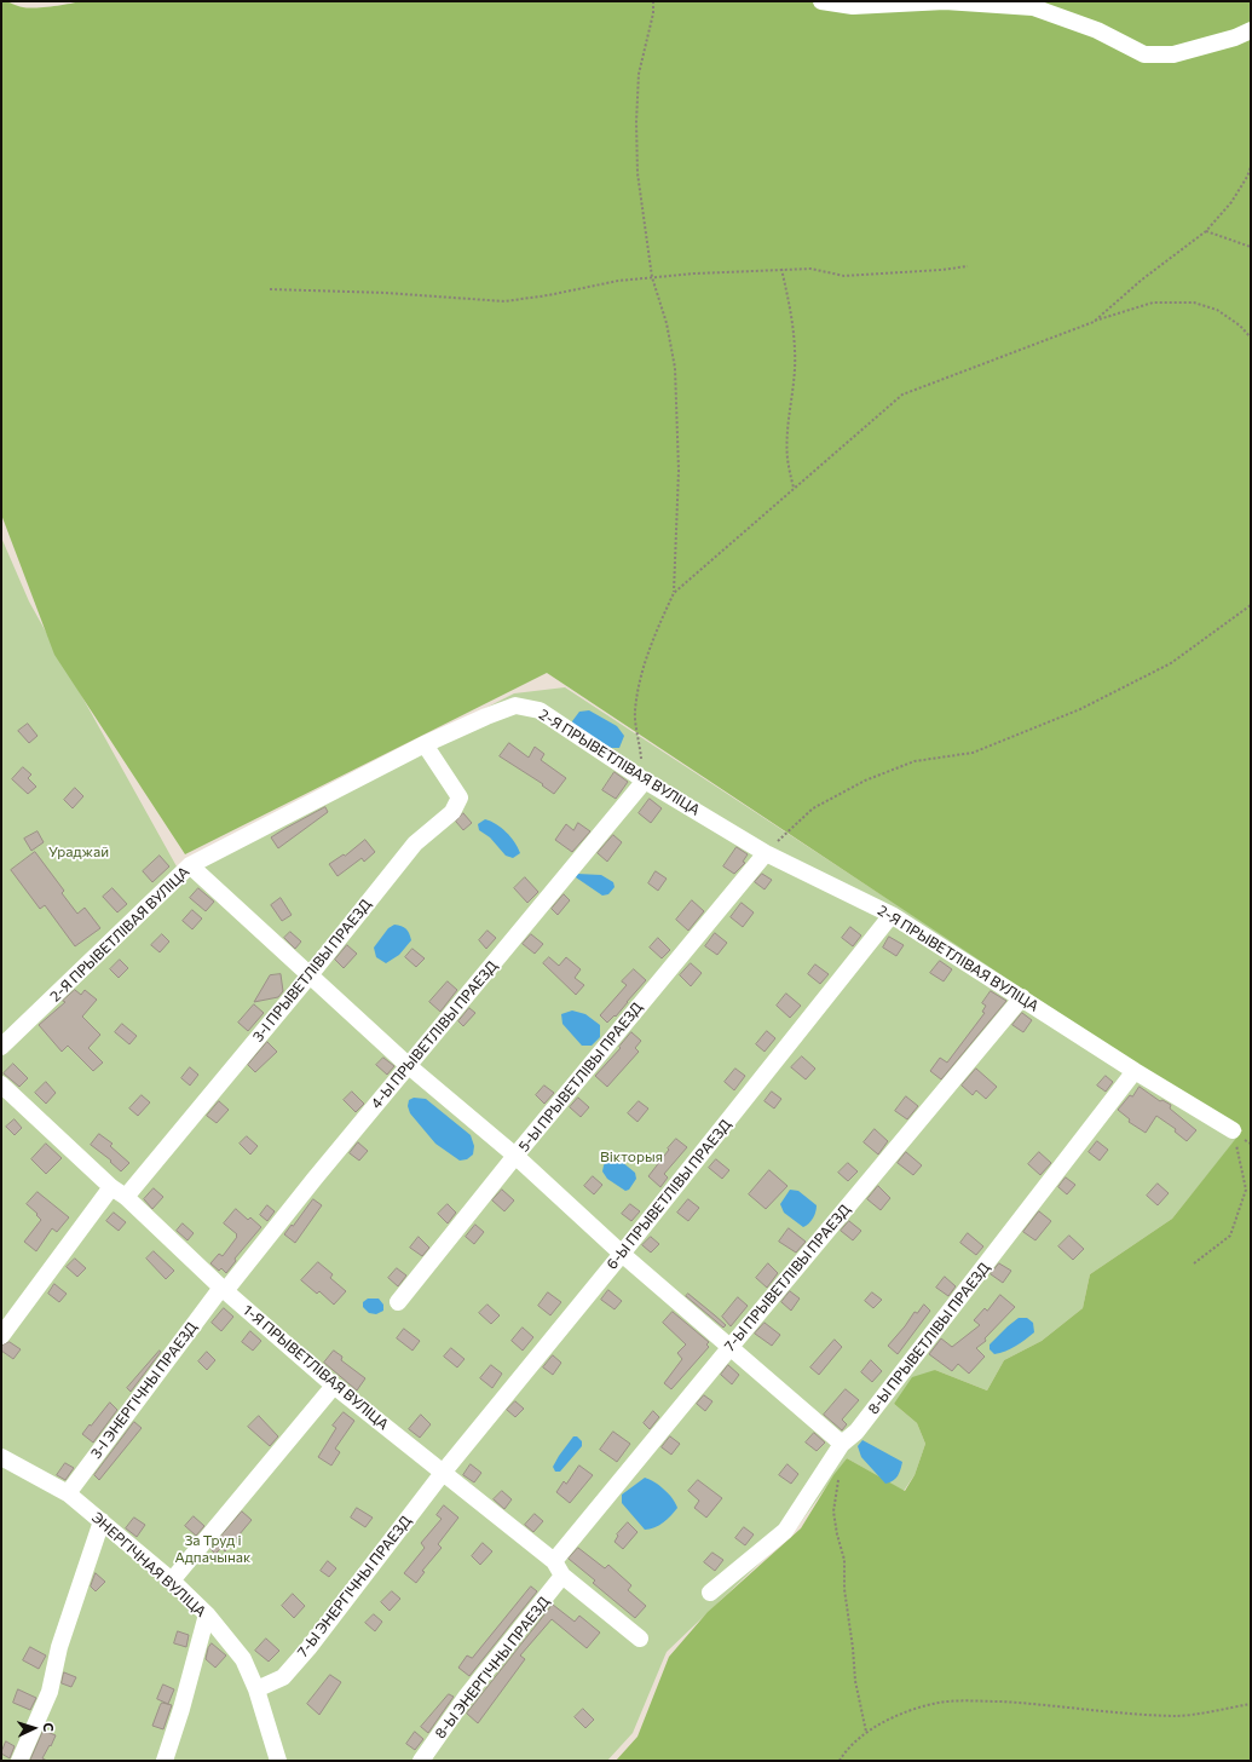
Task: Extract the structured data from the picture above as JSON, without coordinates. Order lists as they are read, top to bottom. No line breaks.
{"streets":{"street":["2-Я ПРЫВЕТЛІВАЯ ВУЛІЦА","3-І ПРЫВЕТЛІВЫ ПРАЕЗД","4-Ы ПРЫВЕТЛІВЫ ПРАЕЗД","5-Ы ПРЫВЕТЛІВЫ ПРАЕЗД","6-Ы ПРЫВЕТЛІВЫ ПРАЕЗД","7-Ы ПРЫВЕТЛІВЫ ПРАЕЗД","8-Ы ПРЫВЕТЛІВЫ ПРАЕЗД","1-Я ПРЫВЕТЛІВАЯ ВУЛІЦА","3-І ЭНЕРГІЧНЫ ПРАЕЗД","ЭНЕРГІЧНАЯ ВУЛІЦА","7-Ы ЭНЕРГІЧНЫ ПРАЕЗД","8-Ы ЭНЕРГІЧНЫ ПРАЕЗД"]},"crossings":[["2-Я ПРЫВЕТЛІВАЯ ВУЛІЦА","3-І ПРЫВЕТЛІВЫ ПРАЕЗД"],["2-Я ПРЫВЕТЛІВАЯ ВУЛІЦА","4-Ы ПРЫВЕТЛІВЫ ПРАЕЗД"],["2-Я ПРЫВЕТЛІВАЯ ВУЛІЦА","5-Ы ПРЫВЕТЛІВЫ ПРАЕЗД"],["2-Я ПРЫВЕТЛІВАЯ ВУЛІЦА","6-Ы ПРЫВЕТЛІВЫ ПРАЕЗД"],["2-Я ПРЫВЕТЛІВАЯ ВУЛІЦА","7-Ы ПРЫВЕТЛІВЫ ПРАЕЗД"],["2-Я ПРЫВЕТЛІВАЯ ВУЛІЦА","8-Ы ПРЫВЕТЛІВЫ ПРАЕЗД"],["3-І ПРЫВЕТЛІВЫ ПРАЕЗД","1-Я ПРЫВЕТЛІВАЯ ВУЛІЦА"],["4-Ы ПРЫВЕТЛІВЫ ПРАЕЗД","1-Я ПРЫВЕТЛІВАЯ ВУЛІЦА"],["4-Ы ПРЫВЕТЛІВЫ ПРАЕЗД","3-І ЭНЕРГІЧНЫ ПРАЕЗД"],["6-Ы ПРЫВЕТЛІВЫ ПРАЕЗД","1-Я ПРЫВЕТЛІВАЯ ВУЛІЦА"],["6-Ы ПРЫВЕТЛІВЫ ПРАЕЗД","7-Ы ЭНЕРГІЧНЫ ПРАЕЗД"],["7-Ы ПРЫВЕТЛІВЫ ПРАЕЗД","1-Я ПРЫВЕТЛІВАЯ ВУЛІЦА"],["1-Я ПРЫВЕТЛІВАЯ ВУЛІЦА","3-І ЭНЕРГІЧНЫ ПРАЕЗД"],["1-Я ПРЫВЕТЛІВАЯ ВУЛІЦА","7-Ы ЭНЕРГІЧНЫ ПРАЕЗД"],["1-Я ПРЫВЕТЛІВАЯ ВУЛІЦА","8-Ы ЭНЕРГІЧНЫ ПРАЕЗД"],["3-І ЭНЕРГІЧНЫ ПРАЕЗД","ЭНЕРГІЧНАЯ ВУЛІЦА"],["ЭНЕРГІЧНАЯ ВУЛІЦА","7-Ы ЭНЕРГІЧНЫ ПРАЕЗД"]],"parks":["Ураджай","Вікторыя","За Труд і Адпачынак"],"north":"right"}
